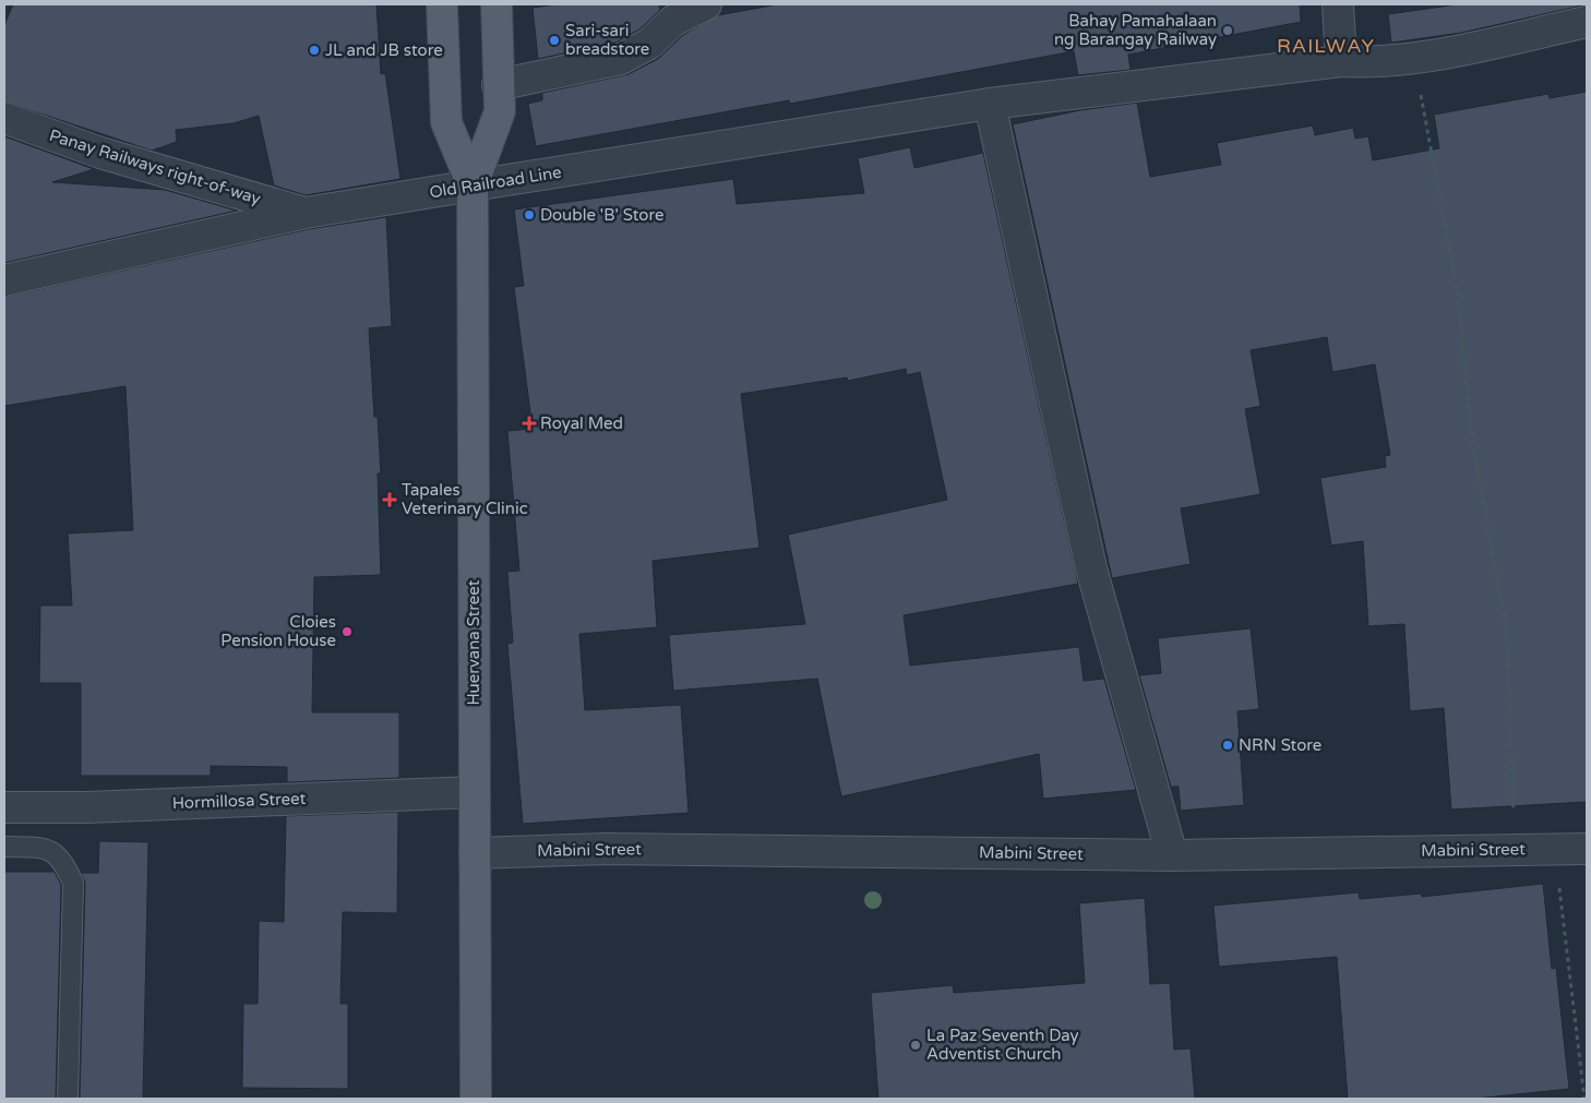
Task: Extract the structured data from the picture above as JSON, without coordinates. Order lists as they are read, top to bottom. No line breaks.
{"streets":{"main road":["Huervana Street"],"street":["Panay Railways right-of-way","Old Railroad Line","Hormillosa Street","Mabini Street"]},"crossings":[["Panay Railways right-of-way","Old Railroad Line"],["Old Railroad Line","Huervana Street"],["Huervana Street","Hormillosa Street"],["Huervana Street","Mabini Street"]],"districts":["RAILWAY"],"places":{"other":["Bahay Pamahalaan ng Barangay Railway","Sari-sari breadstore","JL and JB store","Double 'B' Store","Cloies Pension House","NRN Store","La Paz Seventh Day Adventist Church"],"health":["Royal Med","Tapales Veterinary Clinic"]}}
